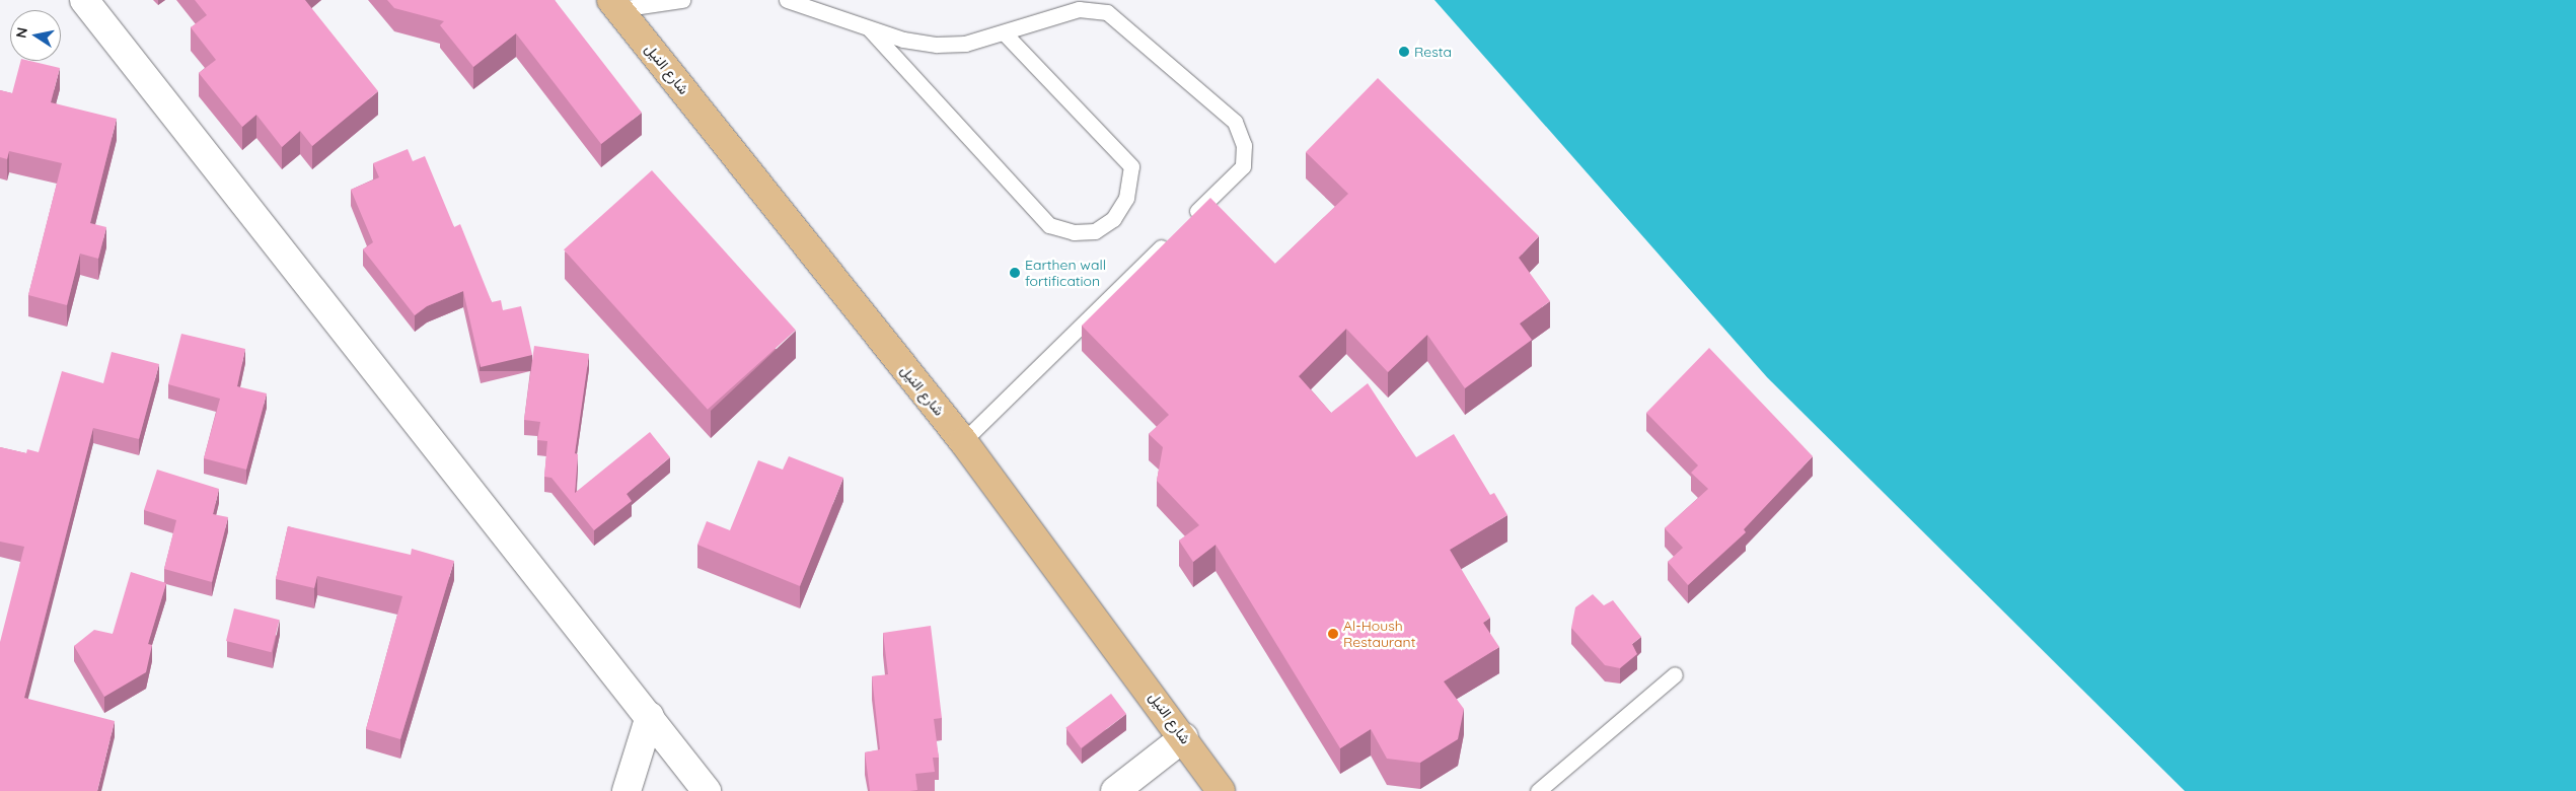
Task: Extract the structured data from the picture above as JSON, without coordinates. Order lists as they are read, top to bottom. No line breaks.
{"streets":{"main road":["شارع النيل"]},"places":["Resta","Earthen wall fortification","Al-Housh Restaurant"],"north":"left"}
